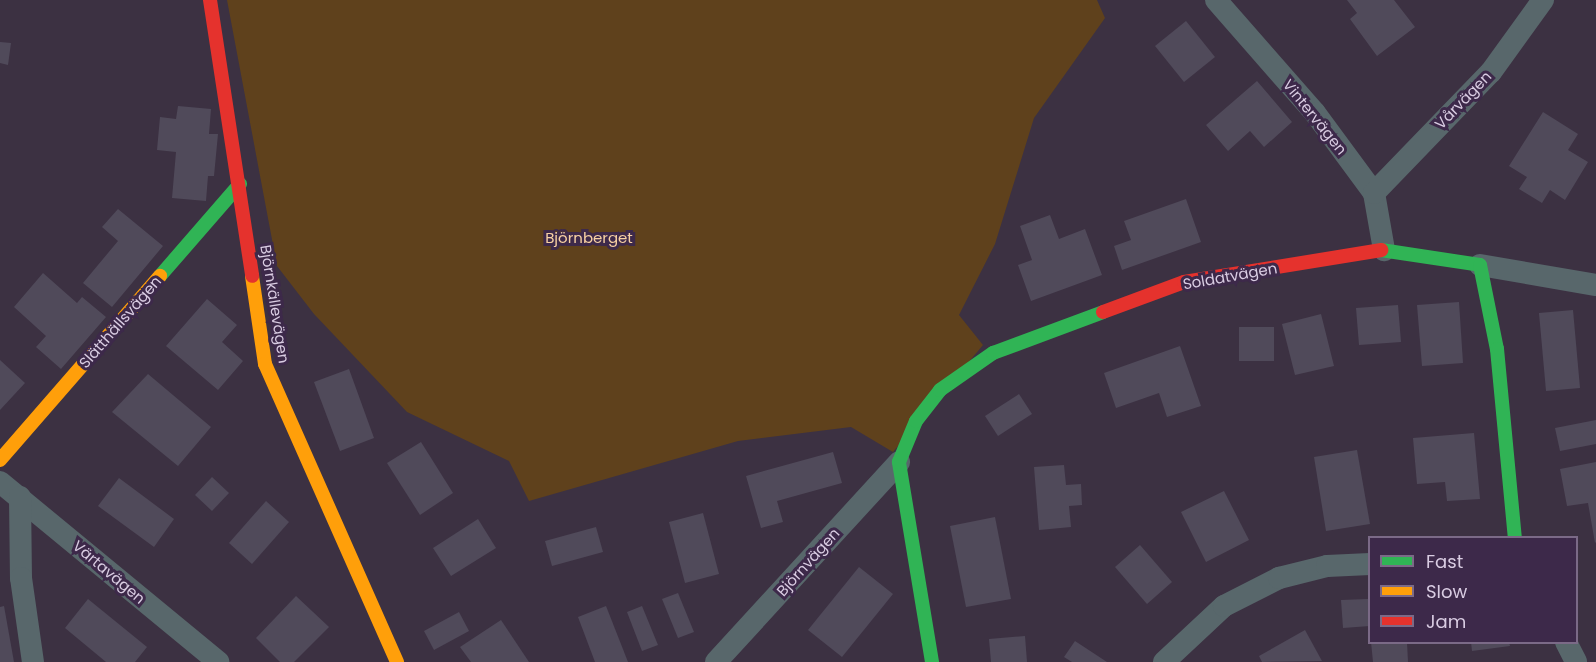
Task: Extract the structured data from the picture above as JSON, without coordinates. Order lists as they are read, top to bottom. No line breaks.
{"streets":{"street":["Vårvägen","Vintervägen","Soldatvägen","Björnkällevägen","Slätthällsvägen","Björnvägen","Värtavägen"]},"crossings":[["Vårvägen","Vintervägen"],["Vintervägen","Soldatvägen"],["Soldatvägen","Björnvägen"],["Björnkällevägen","Slätthällsvägen"]],"parks":["Björnberget"],"legend":["Fast","Slow","Jam"]}
